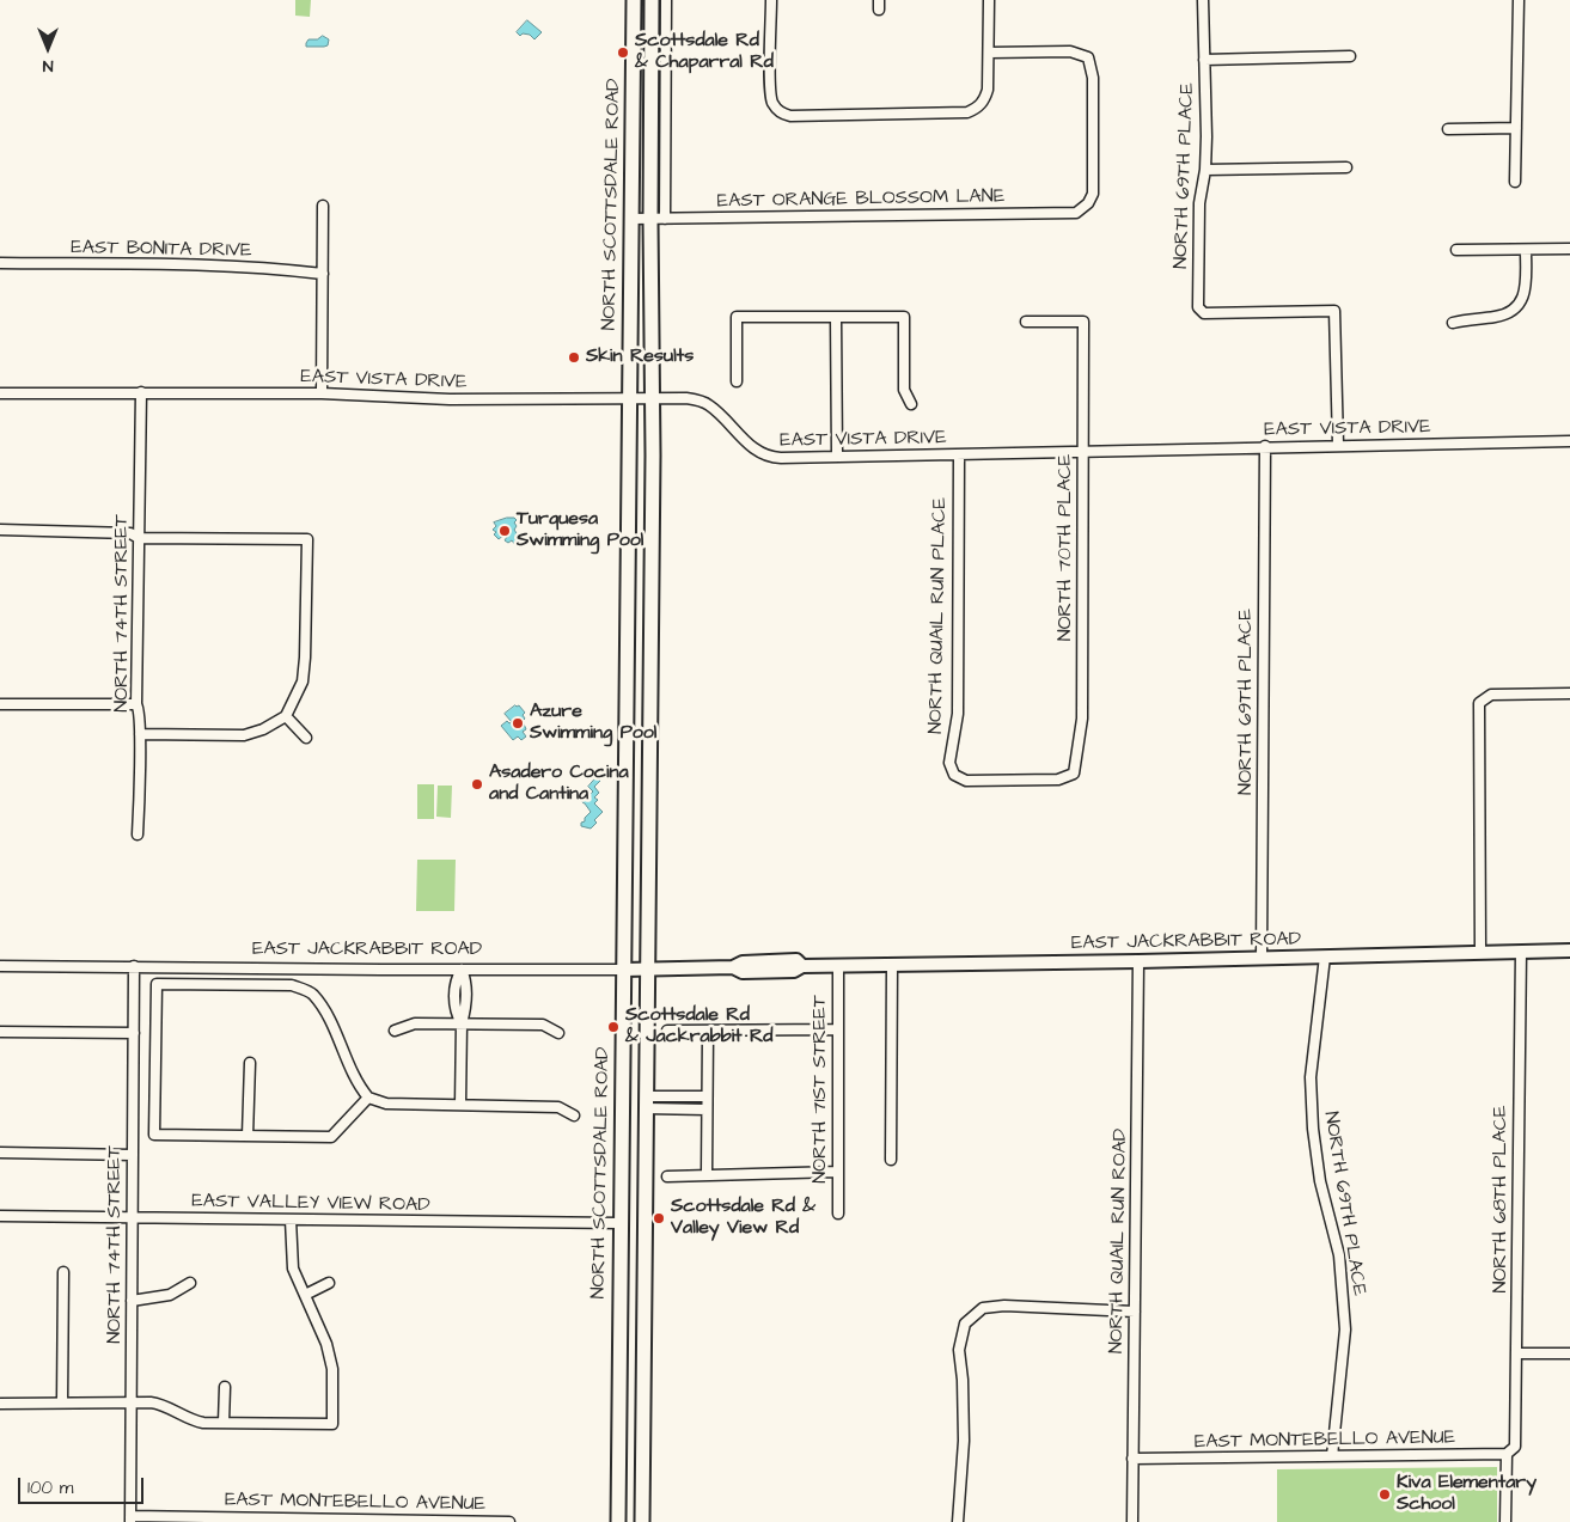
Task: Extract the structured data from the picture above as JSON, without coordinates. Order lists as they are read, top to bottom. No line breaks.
{"streets":{"main road":["NORTH SCOTTSDALE ROAD"],"street":["NORTH 69TH PLACE","EAST ORANGE BLOSSOM LANE","EAST BONITA DRIVE","EAST VISTA DRIVE","NORTH 70TH PLACE","NORTH 74TH STREET","NORTH QUAIL RUN PLACE","EAST JACKRABBIT ROAD","NORTH 71ST STREET","NORTH 68TH PLACE","EAST VALLEY VIEW ROAD","NORTH QUAIL RUN ROAD","EAST MONTEBELLO AVENUE"]},"crossings":[["NORTH 69TH PLACE","EAST VISTA DRIVE"],["NORTH 69TH PLACE","EAST JACKRABBIT ROAD"],["NORTH 69TH PLACE","EAST MONTEBELLO AVENUE"],["EAST ORANGE BLOSSOM LANE","NORTH SCOTTSDALE ROAD"],["NORTH SCOTTSDALE ROAD","EAST VISTA DRIVE"],["NORTH SCOTTSDALE ROAD","EAST JACKRABBIT ROAD"],["NORTH SCOTTSDALE ROAD","EAST VALLEY VIEW ROAD"],["EAST VISTA DRIVE","NORTH 70TH PLACE"],["EAST VISTA DRIVE","NORTH 74TH STREET"],["EAST VISTA DRIVE","NORTH QUAIL RUN PLACE"],["NORTH 70TH PLACE","NORTH QUAIL RUN PLACE"],["NORTH 74TH STREET","EAST JACKRABBIT ROAD"],["NORTH 74TH STREET","EAST VALLEY VIEW ROAD"],["NORTH 74TH STREET","EAST MONTEBELLO AVENUE"],["EAST JACKRABBIT ROAD","NORTH 71ST STREET"],["EAST JACKRABBIT ROAD","NORTH 68TH PLACE"],["EAST JACKRABBIT ROAD","NORTH QUAIL RUN ROAD"],["NORTH 68TH PLACE","EAST MONTEBELLO AVENUE"],["NORTH QUAIL RUN ROAD","EAST MONTEBELLO AVENUE"]],"places":["Scottsdale Rd & Chaparral Rd","Skin Results","Turquesa Swimming Pool","Azure Swimming Pool","Asadero Cocina and Cantina","Scottsdale Rd & Jackrabbit Rd","Scottsdale Rd & Valley View Rd","Kiva Elementary School"],"scale_bar":"100 m","north":"bottom"}
